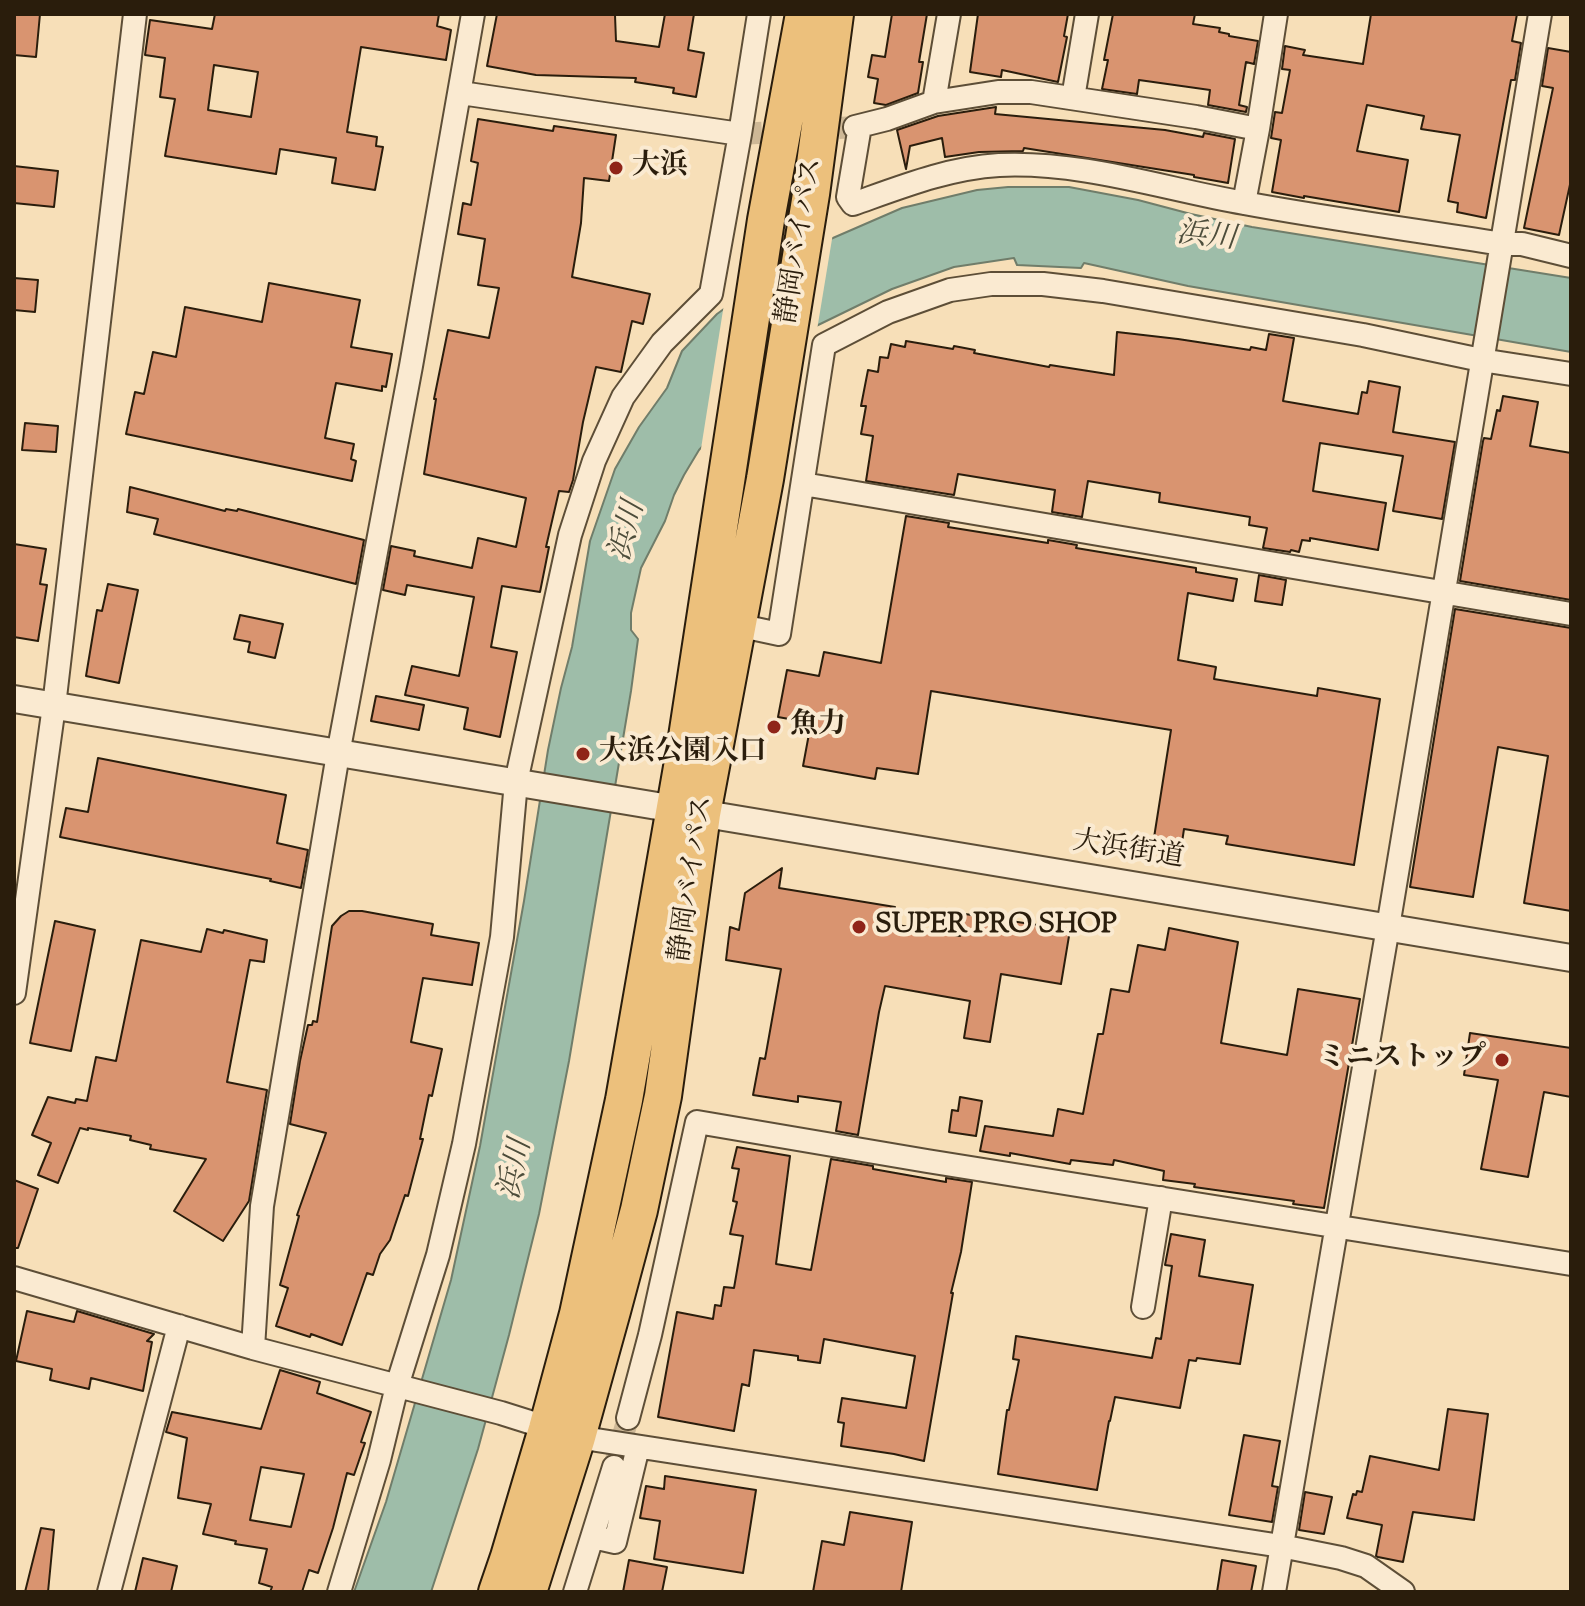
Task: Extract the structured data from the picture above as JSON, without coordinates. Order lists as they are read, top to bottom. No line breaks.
{"streets":{"highway":["静岡バイパス"],"street":["大浜街道"]},"crossings":[["静岡バイパス","大浜街道"]],"water":["浜川"],"places":["大浜","魚力","大浜公園入口","SUPER PRO SHOP","ミニストップ"]}
